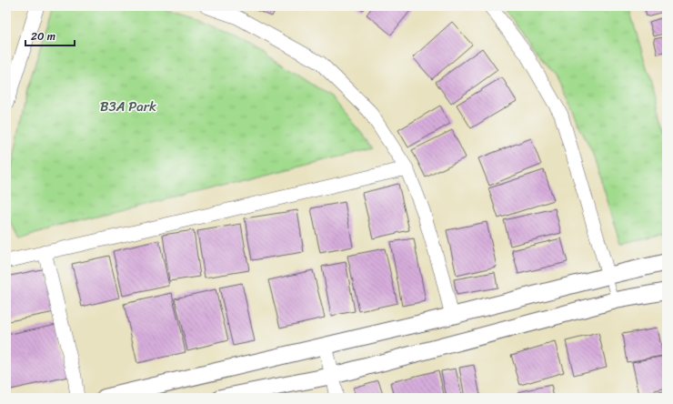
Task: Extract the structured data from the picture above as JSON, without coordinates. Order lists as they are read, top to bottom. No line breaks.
{"parks":["B3A Park"],"scale_bar":"20 m"}
